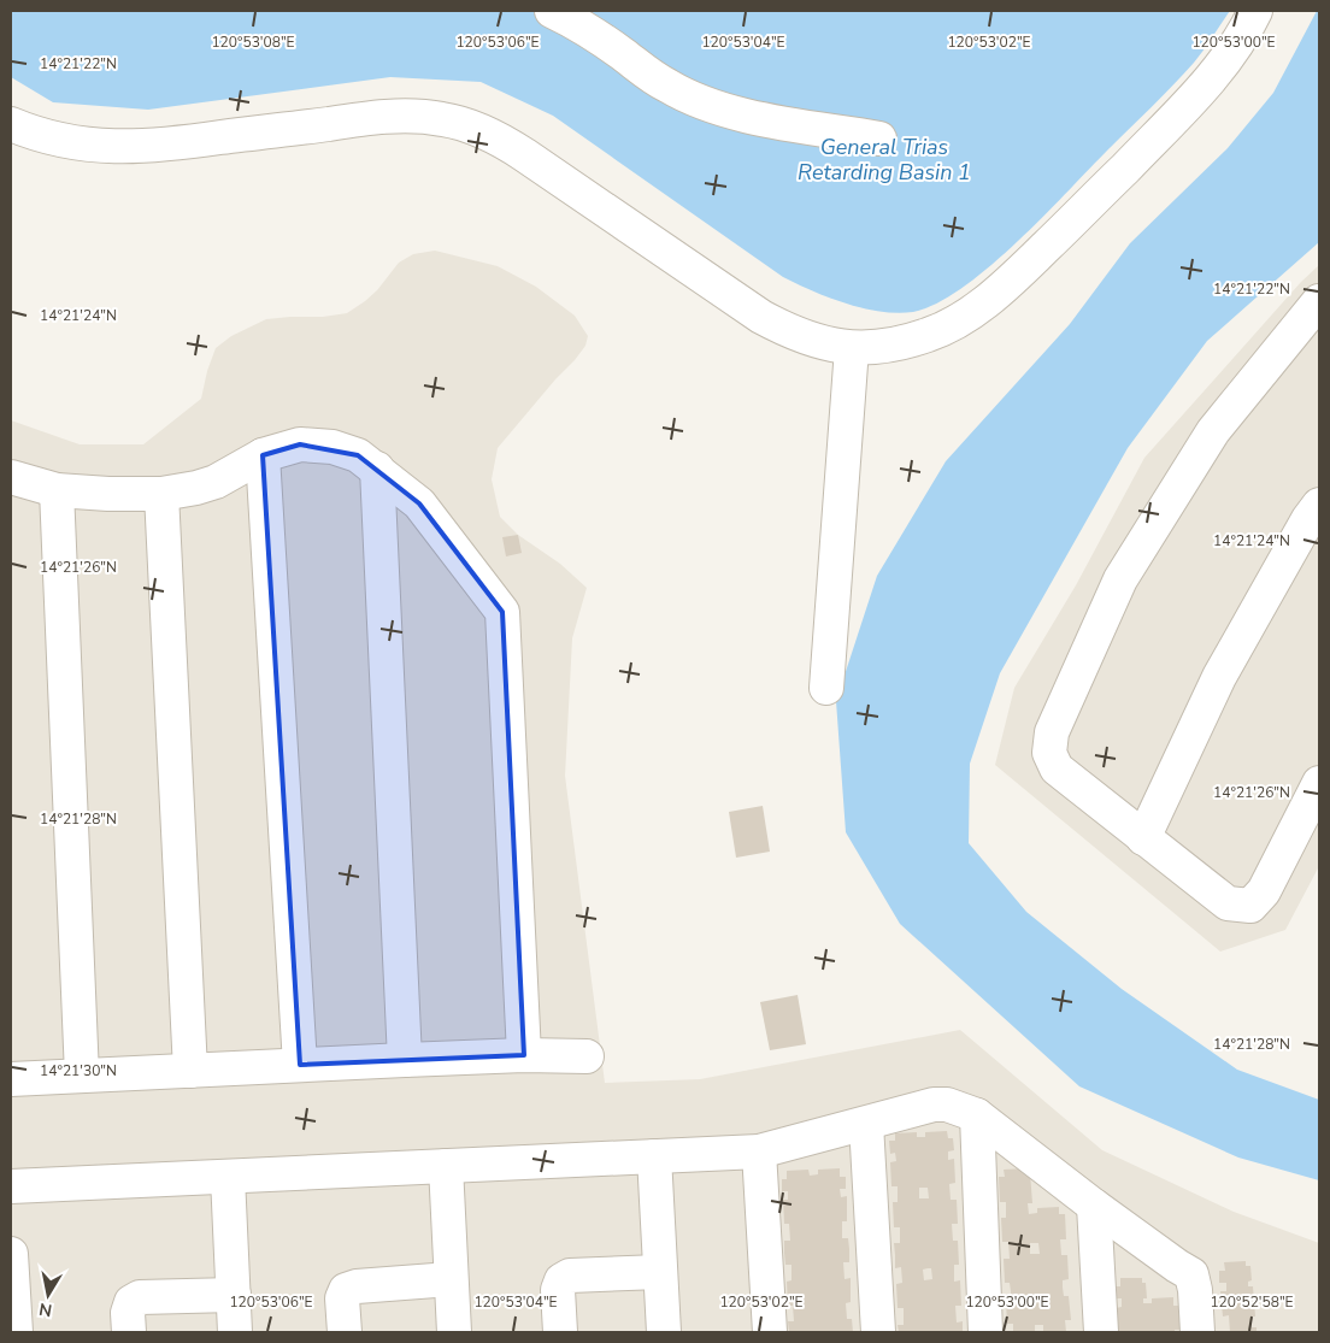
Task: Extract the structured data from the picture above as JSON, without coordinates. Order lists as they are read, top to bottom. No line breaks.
{"water":["General Trias Retarding Basin 1"],"north":"bottom","coordinates":["120°53'08\"E","120°53'06\"E","120°53'04\"E","120°53'02\"E","120°53'00\"E","14°21'22\"N","14°21'24\"N","14°21'26\"N","14°21'28\"N","14°21'30\"N","120°52'58\"E"]}
